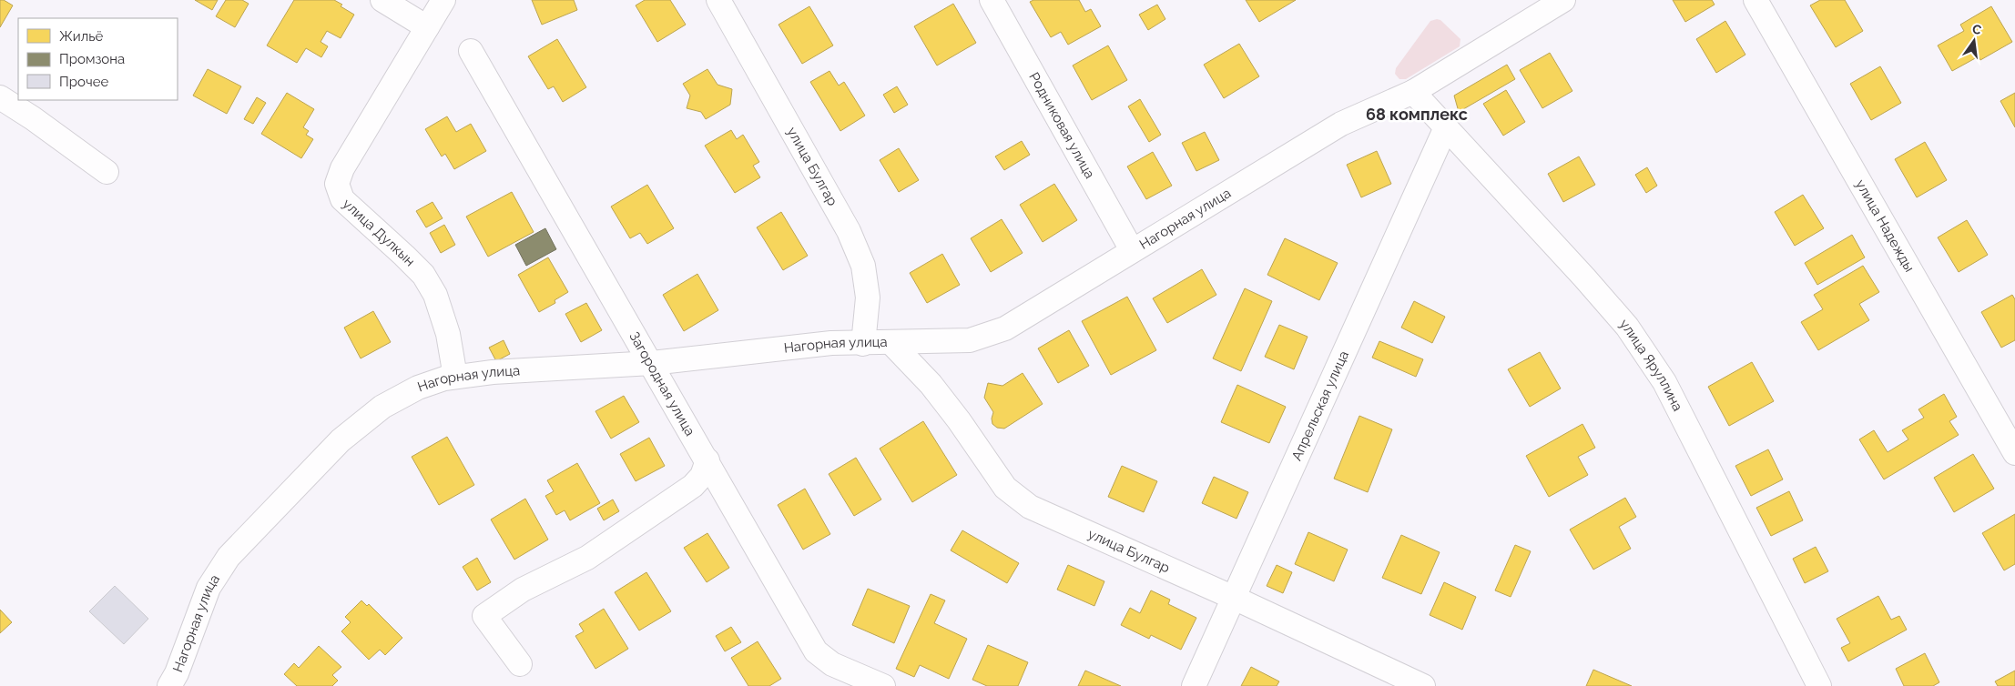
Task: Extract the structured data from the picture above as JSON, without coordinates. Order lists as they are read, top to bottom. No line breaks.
{"streets":{"street":["Родниковая улица","улица Булгар","Нагорная улица","улица Надежды","улица Дулкын","улица Яруллина","Загородная улица","Апрельская улица"]},"crossings":[["Родниковая улица","Нагорная улица"],["улица Булгар","Нагорная улица"],["улица Булгар","Апрельская улица"],["Нагорная улица","улица Дулкын"],["Нагорная улица","улица Яруллина"],["Нагорная улица","Загородная улица"],["улица Яруллина","Апрельская улица"]],"districts":["68 комплекс"],"legend":["Жильё","Промзона","Прочее"],"north":"top"}
